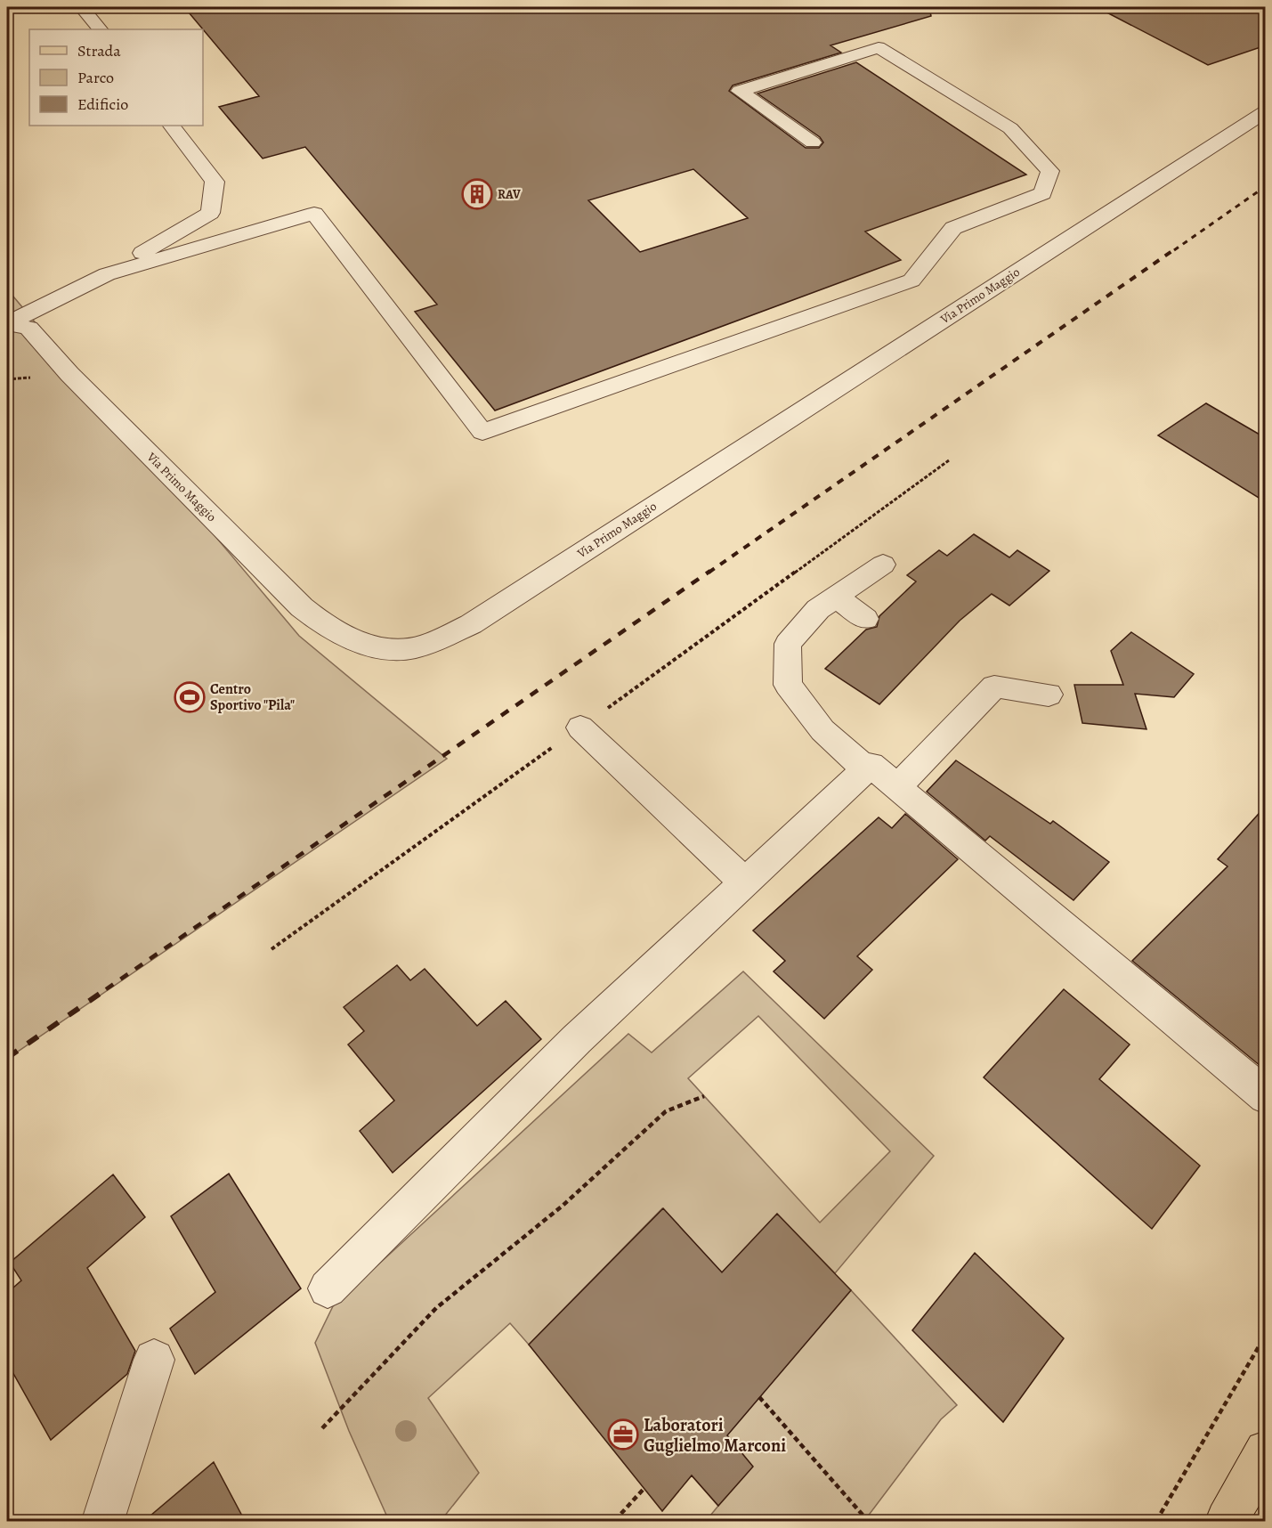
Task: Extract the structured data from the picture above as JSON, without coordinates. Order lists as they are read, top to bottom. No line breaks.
{"streets":{"street":["Via Primo Maggio"]},"places":{"building":["RAV"],"sports":["Centro Sportivo \"Pila\""],"office":["Laboratori Guglielmo Marconi"]},"legend":["Strada","Parco","Edificio"]}
